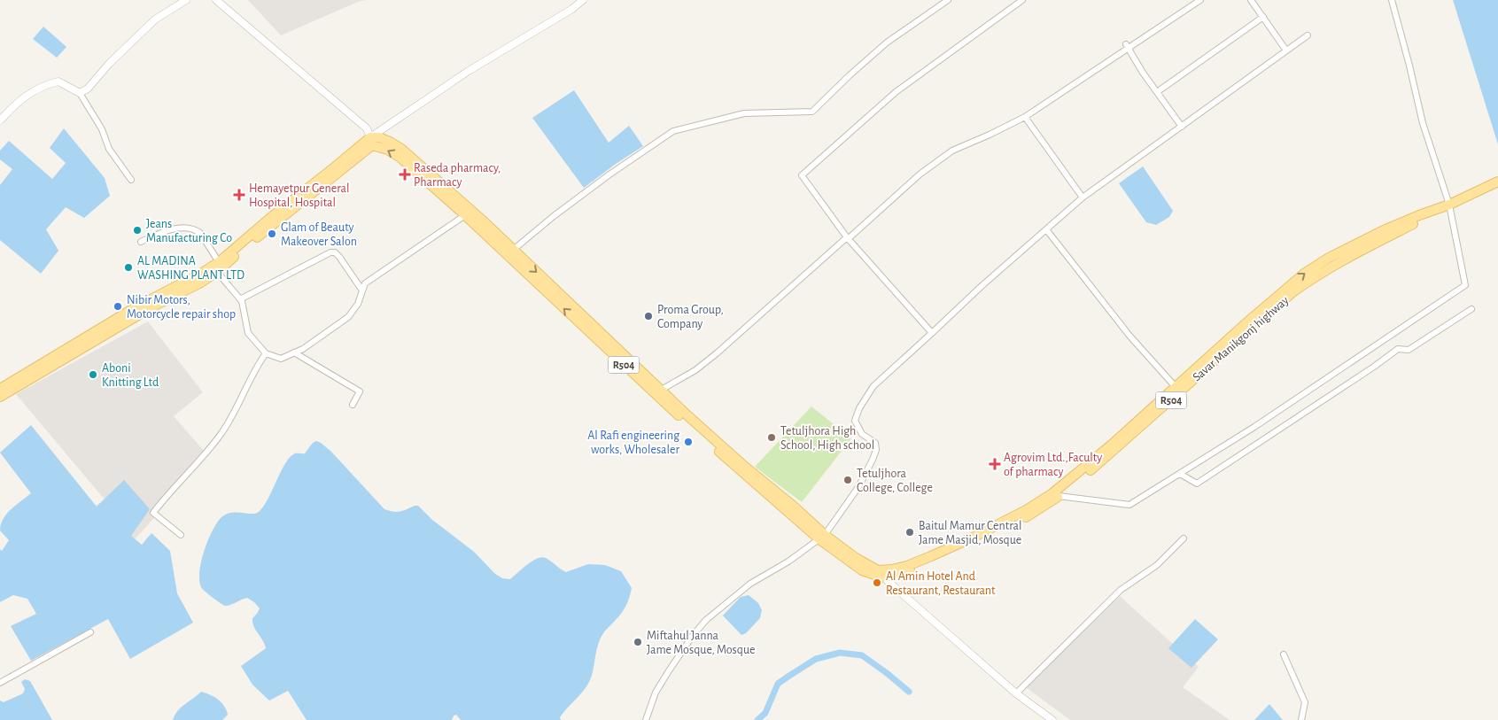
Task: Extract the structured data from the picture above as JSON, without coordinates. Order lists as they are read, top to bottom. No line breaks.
{"streets":{"main road":["Savar Manikgonj highway","R504"]},"crossings":[["Savar Manikgonj highway","R504"]],"places":{"health":["Raseda pharmacy, Pharmacy","Hemayetpur General Hospital, Hospital","Agrovim Ltd.,Faculty of pharmacy"],"other":["Jeans Manufacturing Co","Glam of Beauty Makeover Salon","AL MADINA WASHING PLANT LTD","Nibir Motors, Motorcycle repair shop","Proma Group, Company","Aboni Knitting Ltd","Tetuljhora High School, High school","Al Rafi engineering works, Wholesaler","Tetuljhora College, College","Baitul Mamur Central Jame Masjid, Mosque","Al Amin Hotel And Restaurant, Restaurant","Miftahul Janna Jame Mosque, Mosque"]}}
